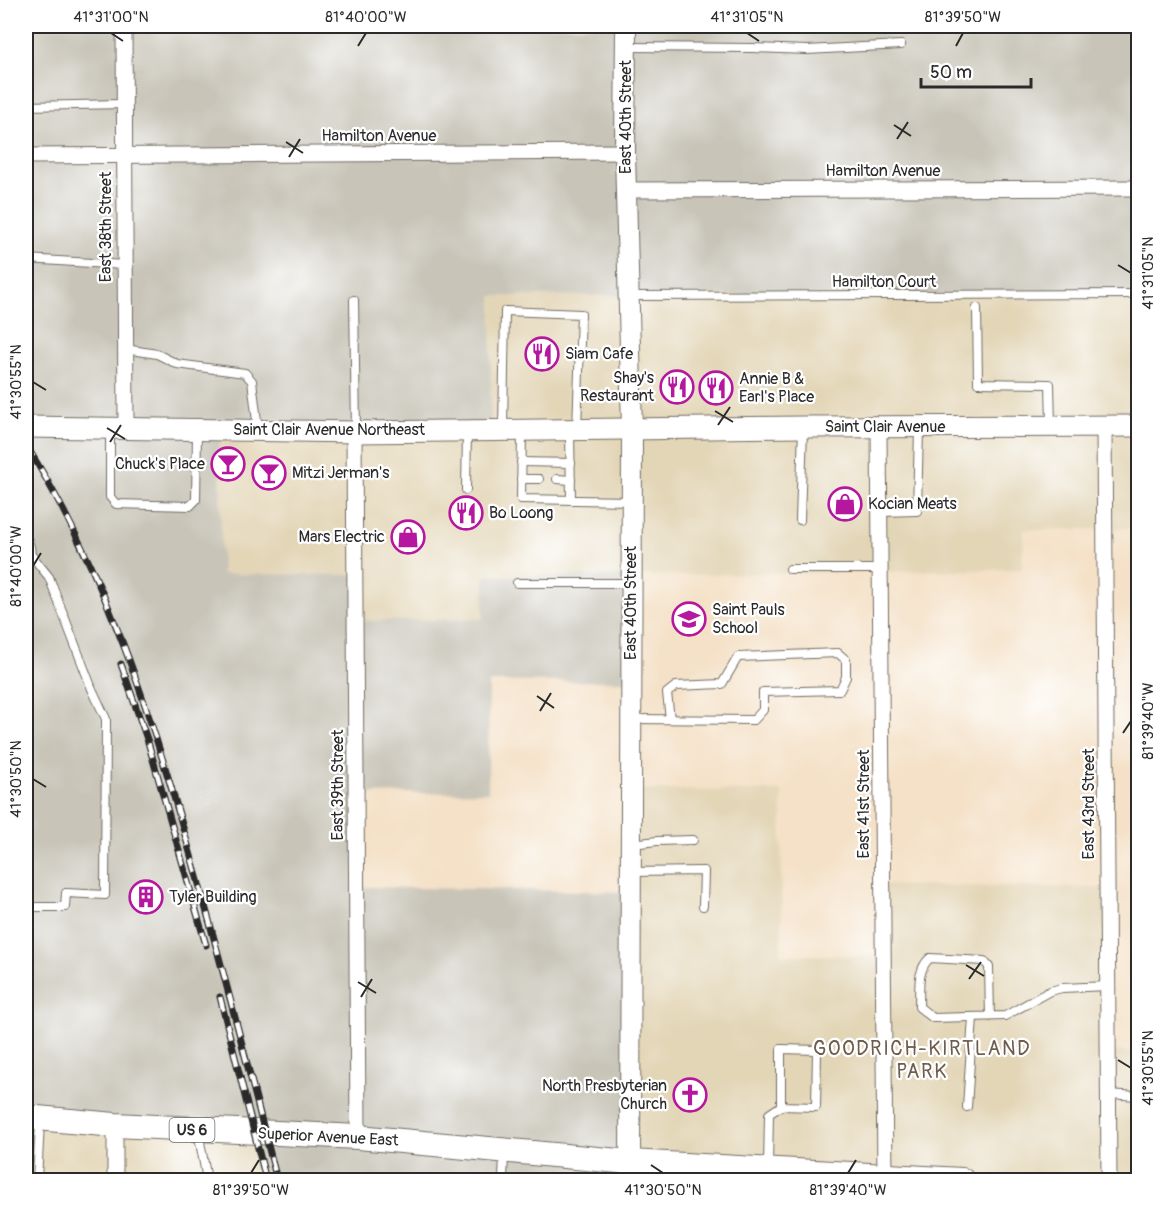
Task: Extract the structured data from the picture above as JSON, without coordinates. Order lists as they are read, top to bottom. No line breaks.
{"streets":{"main road":["Saint Clair Avenue","Saint Clair Avenue Northeast","US 6","Superior Avenue East"],"street":["East 40th Street","Hamilton Avenue","East 38th Street","East 39th Street","East 41st Street","East 43rd Street"],"lane":["Hamilton Court"]},"crossings":[["East 40th Street","Hamilton Avenue"],["East 40th Street","Hamilton Court"],["East 40th Street","Saint Clair Avenue"],["East 40th Street","Saint Clair Avenue Northeast"],["East 40th Street","US 6"],["East 40th Street","Superior Avenue East"],["Hamilton Avenue","East 38th Street"],["East 38th Street","Saint Clair Avenue Northeast"],["Saint Clair Avenue","Saint Clair Avenue Northeast"],["Saint Clair Avenue","East 41st Street"],["Saint Clair Avenue","East 43rd Street"],["Saint Clair Avenue Northeast","East 39th Street"],["East 39th Street","Superior Avenue East"],["East 41st Street","US 6"],["US 6","Superior Avenue East"]],"districts":["GOODRICH-KIRTLAND PARK"],"places":{"restaurant":["Siam Cafe","Shay's Restaurant","Annie B & Earl's Place","Bo Loong"],"bar":["Chuck's Place","Mitzi Jerman's"],"shop":["Kocian Meats","Mars Electric"],"school or university":["Saint Pauls School"],"building":["Tyler Building"],"church":["North Presbyterian Church"]},"scale_bar":"50 m","coordinates":["41°31'00\"N","81°40'00\"W","41°31'05\"N","81°39'50\"W","41°30'55\"N","81°39'40\"W","41°30'50\"N"]}
